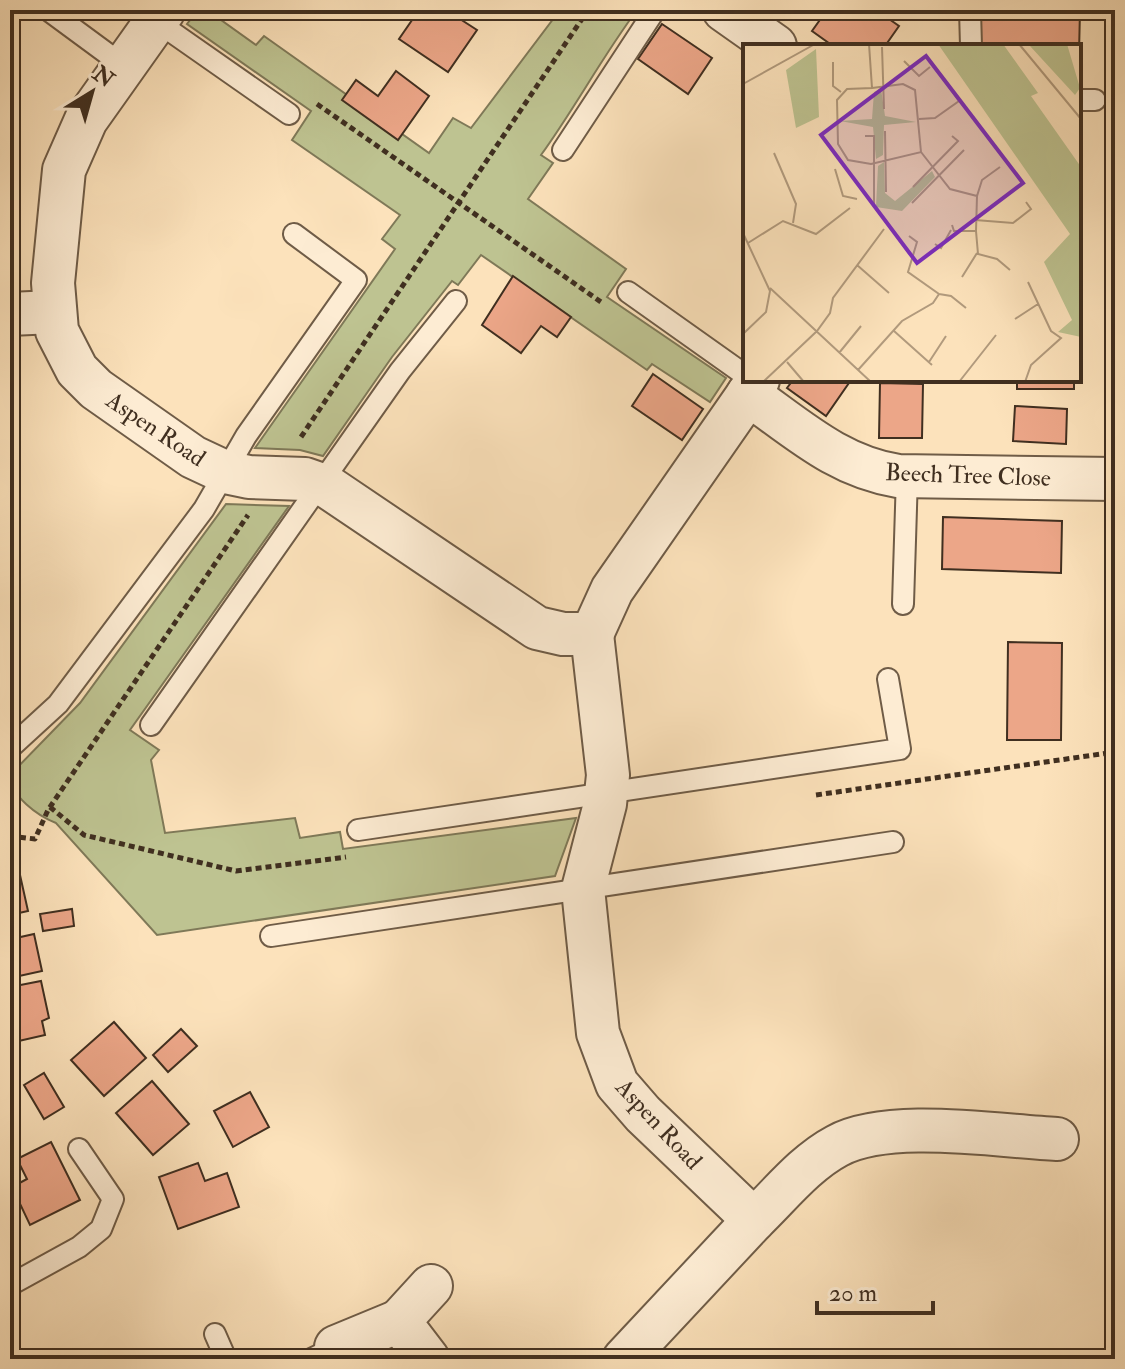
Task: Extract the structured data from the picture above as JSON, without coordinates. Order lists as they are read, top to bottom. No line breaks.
{"streets":{"street":["Aspen Road","Beech Tree Close"]},"scale_bar":"20 m","north":"top right"}
